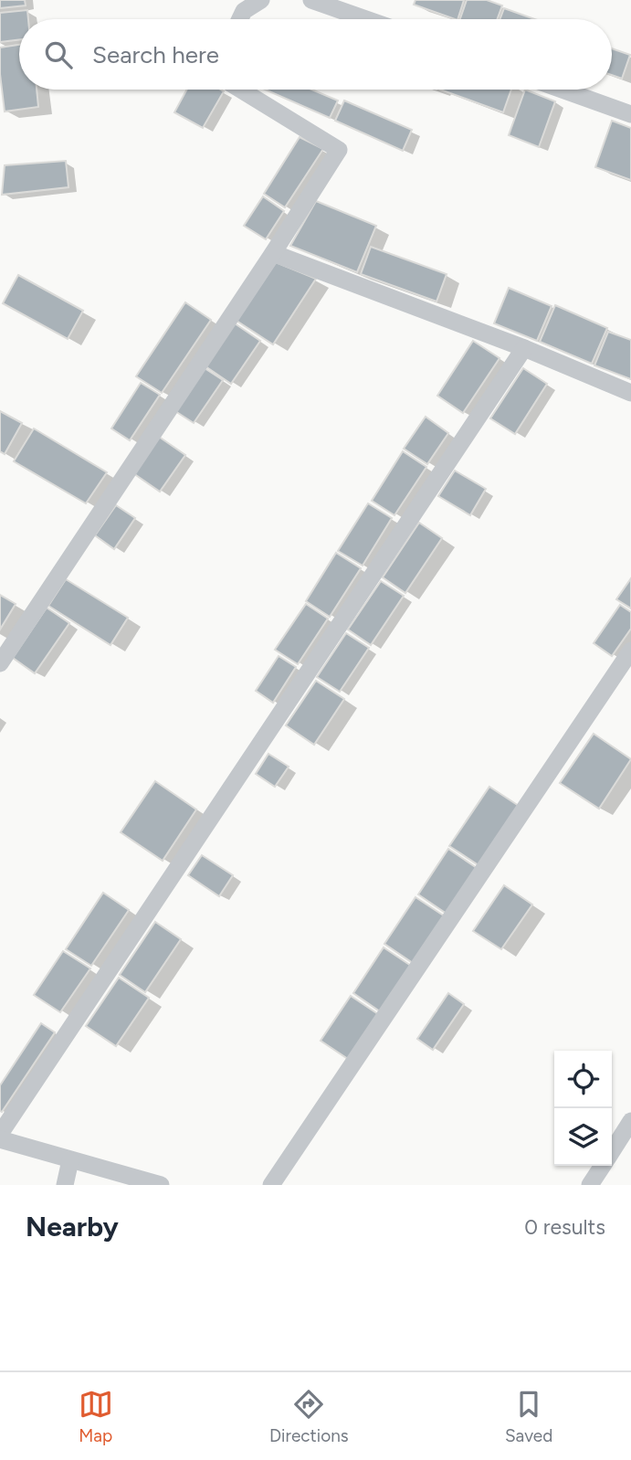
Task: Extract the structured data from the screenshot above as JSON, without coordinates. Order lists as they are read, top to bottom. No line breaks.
{"page":{"search":"Search here","heading":["Nearby","0 results"],"nav":["Map","Directions","Saved"]}}
